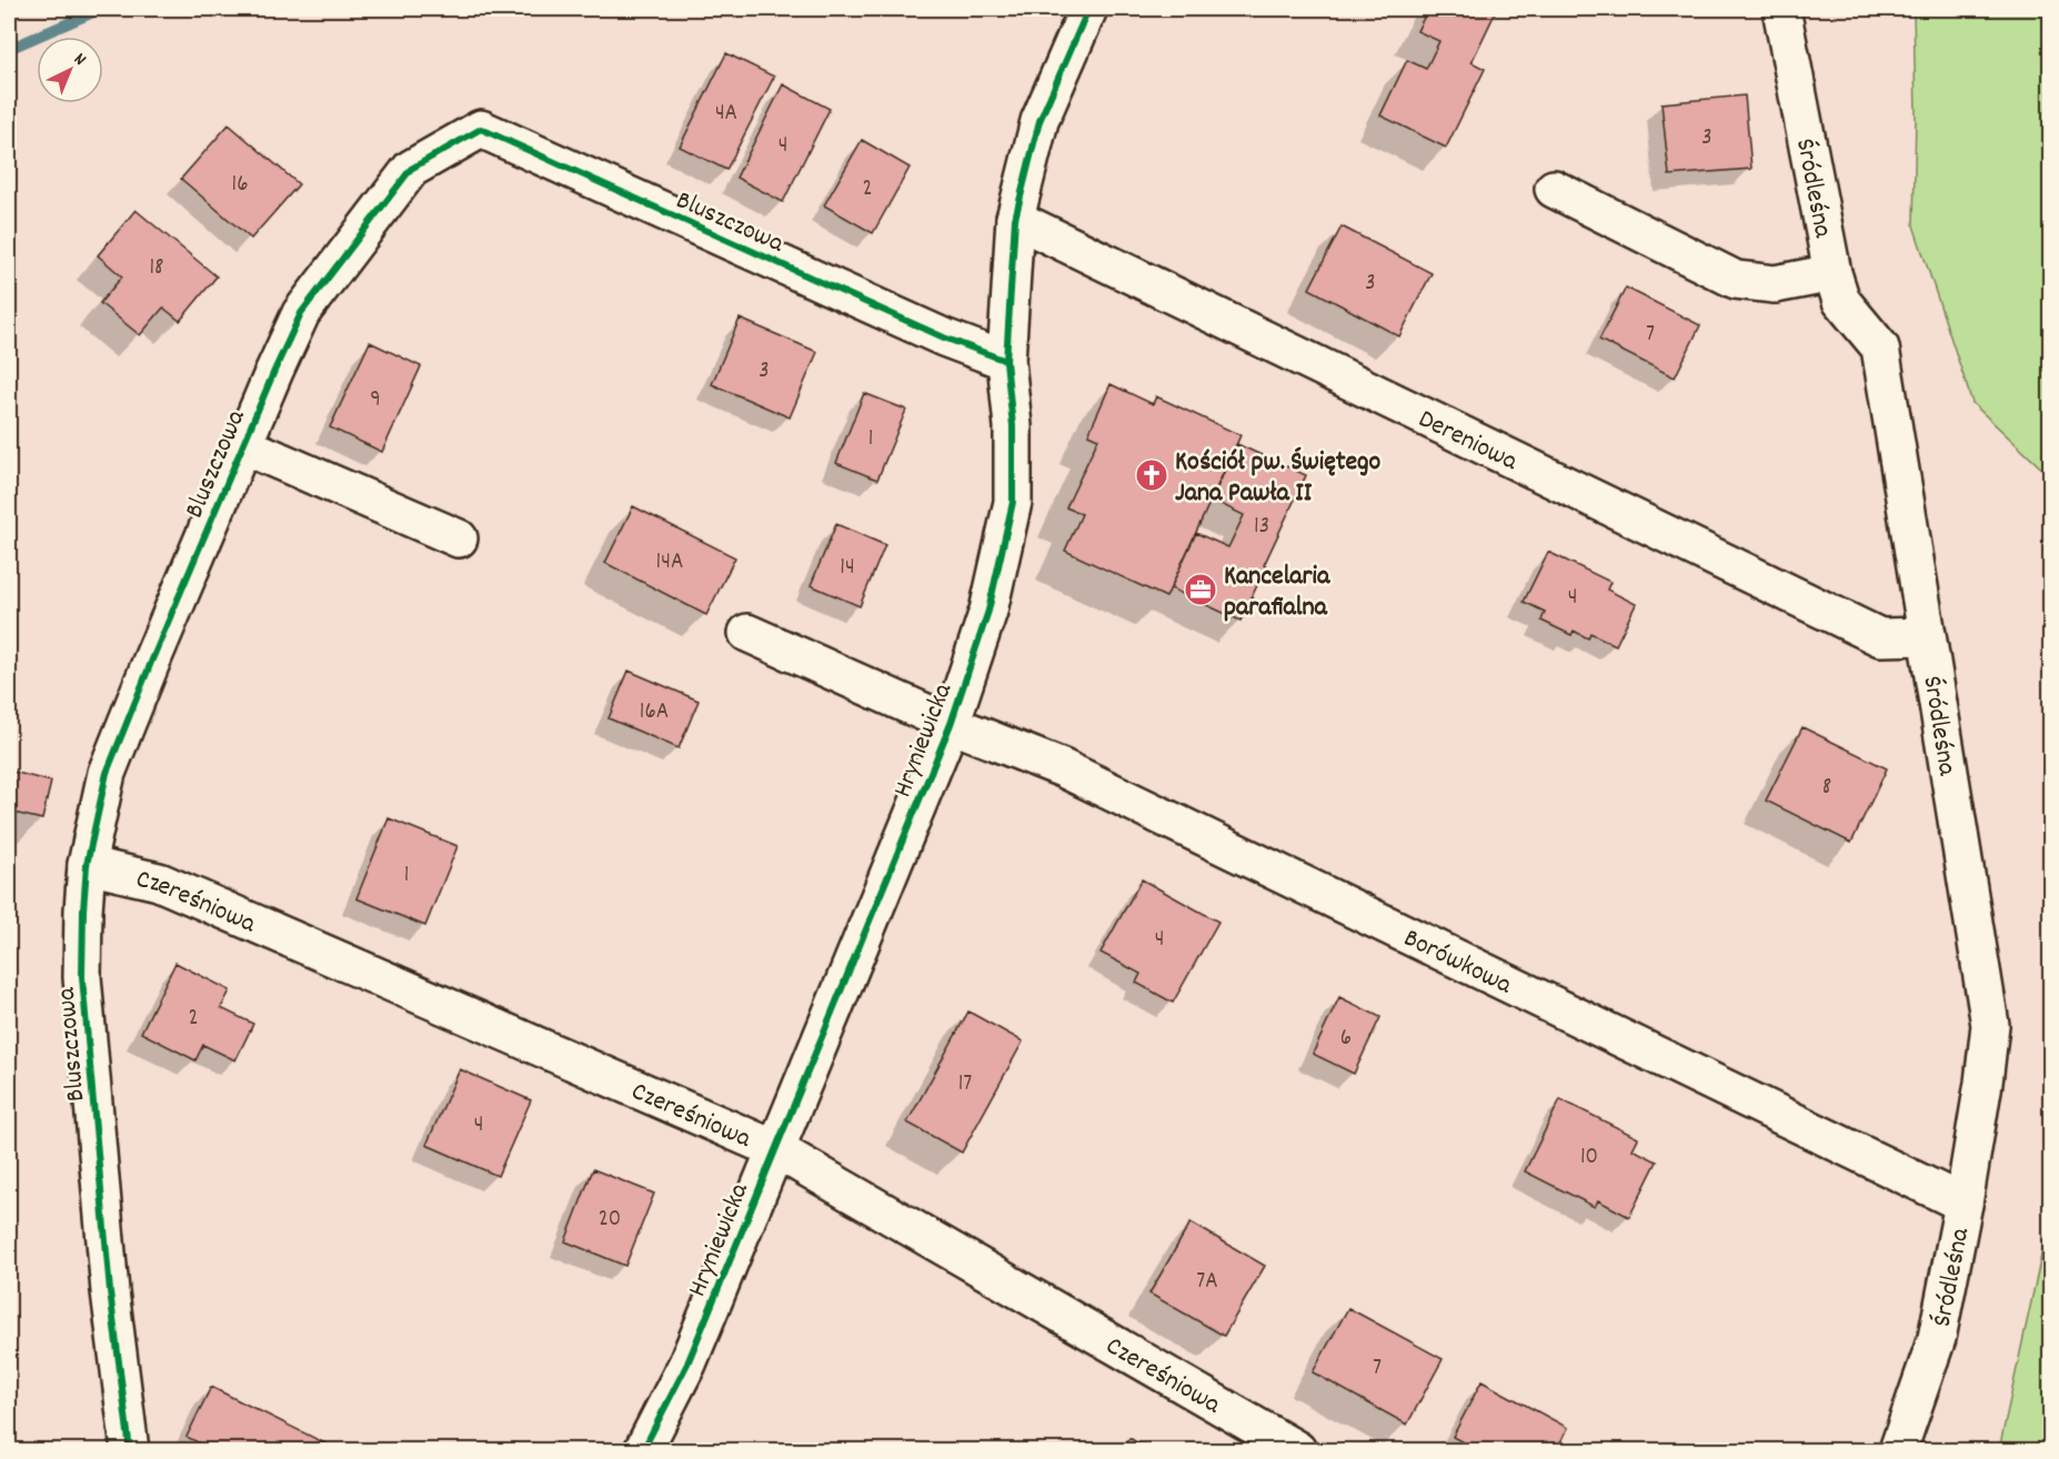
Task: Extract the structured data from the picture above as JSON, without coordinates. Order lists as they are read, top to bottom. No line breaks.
{"streets":{"street":["Śródleśna","Bluszczowa","Dereniowa","Hryniewicka","Czereśniowa","Borówkowa"]},"crossings":[["Śródleśna","Dereniowa"],["Śródleśna","Borówkowa"],["Bluszczowa","Hryniewicka"],["Bluszczowa","Czereśniowa"],["Dereniowa","Hryniewicka"],["Hryniewicka","Czereśniowa"],["Hryniewicka","Borówkowa"]],"places":{"church":["Kościół pw. Świętego Jana Pawła II"],"office":["Kancelaria parafialna"]},"house_numbers":["4A","3","4","16","2","18","3","7","3","9","1","13","14A","14","4","16A","8","1","4","2","6","17","4","10","20","7A","7"],"north":"top right"}
